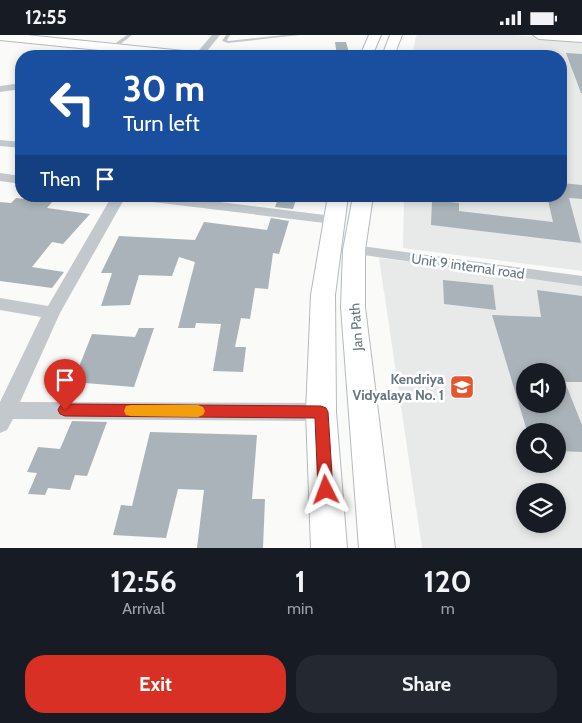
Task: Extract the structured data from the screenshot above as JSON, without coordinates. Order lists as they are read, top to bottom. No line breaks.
{"streets":{"main road":["Jan Path"],"street":["Unit 9 internal road"]},"crossings":[["Unit 9 internal road","Jan Path"]],"places":{"school or university":["Kendriya Vidyalaya No. 1"]},"page":{"status":"12:55","turn":["30 m","Turn left"],"then":"Then","eta":["12:56","Arrival","1","min","120","m"],"buttons":["Exit","Share"]}}
